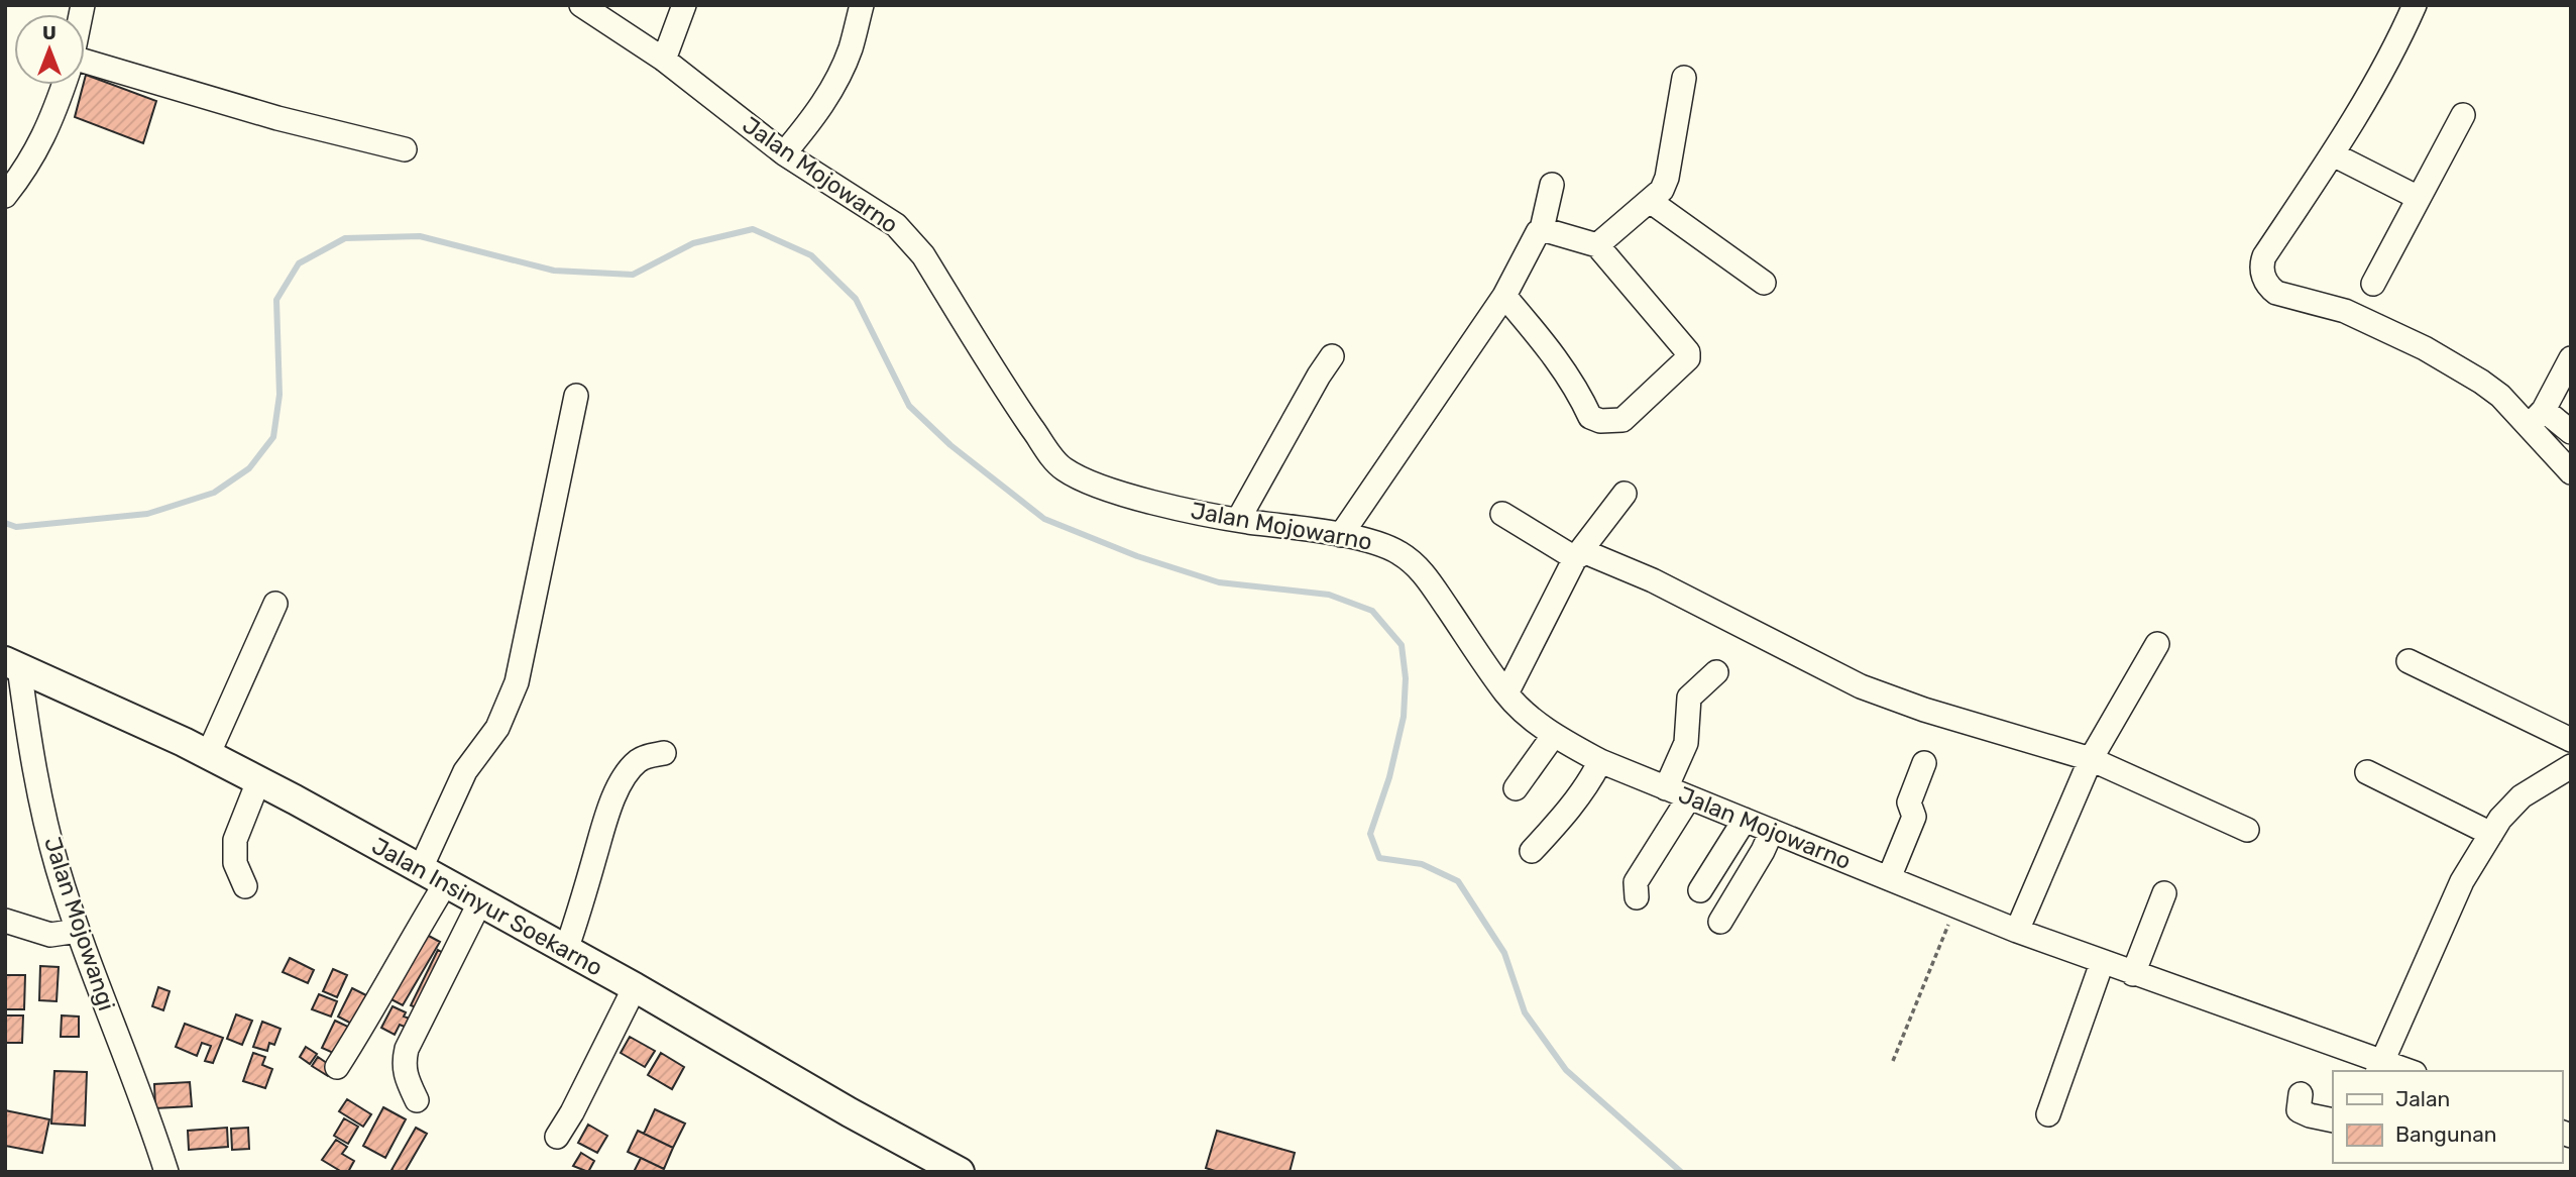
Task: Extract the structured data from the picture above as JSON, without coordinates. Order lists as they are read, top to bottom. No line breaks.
{"streets":{"main road":["Jalan Insinyur Soekarno"],"street":["Jalan Mojowarno","Jalan Mojowangi"]},"crossings":[["Jalan Insinyur Soekarno","Jalan Mojowangi"]],"legend":["Jalan","Bangunan"],"north":"top"}
